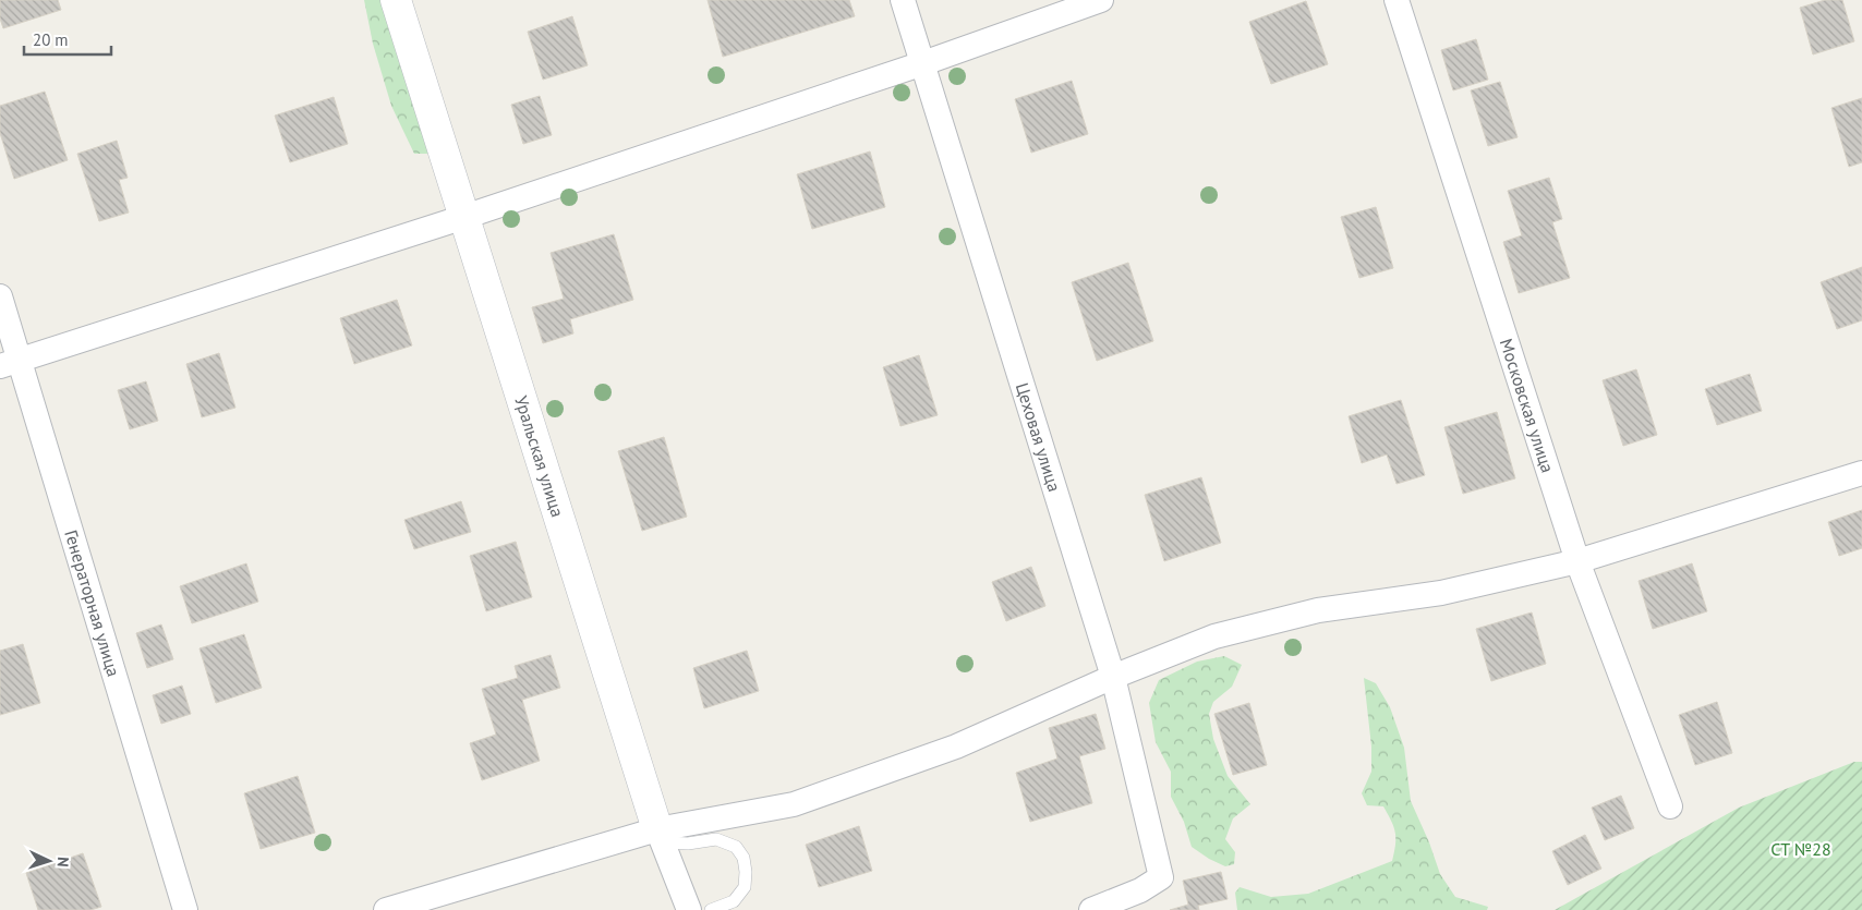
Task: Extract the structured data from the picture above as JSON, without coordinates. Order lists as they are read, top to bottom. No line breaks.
{"streets":{"street":["Московская улица","Цеховая улица","Уральская улица","Генераторная улица"]},"parks":["СТ №28"],"scale_bar":"20 m","north":"right"}
